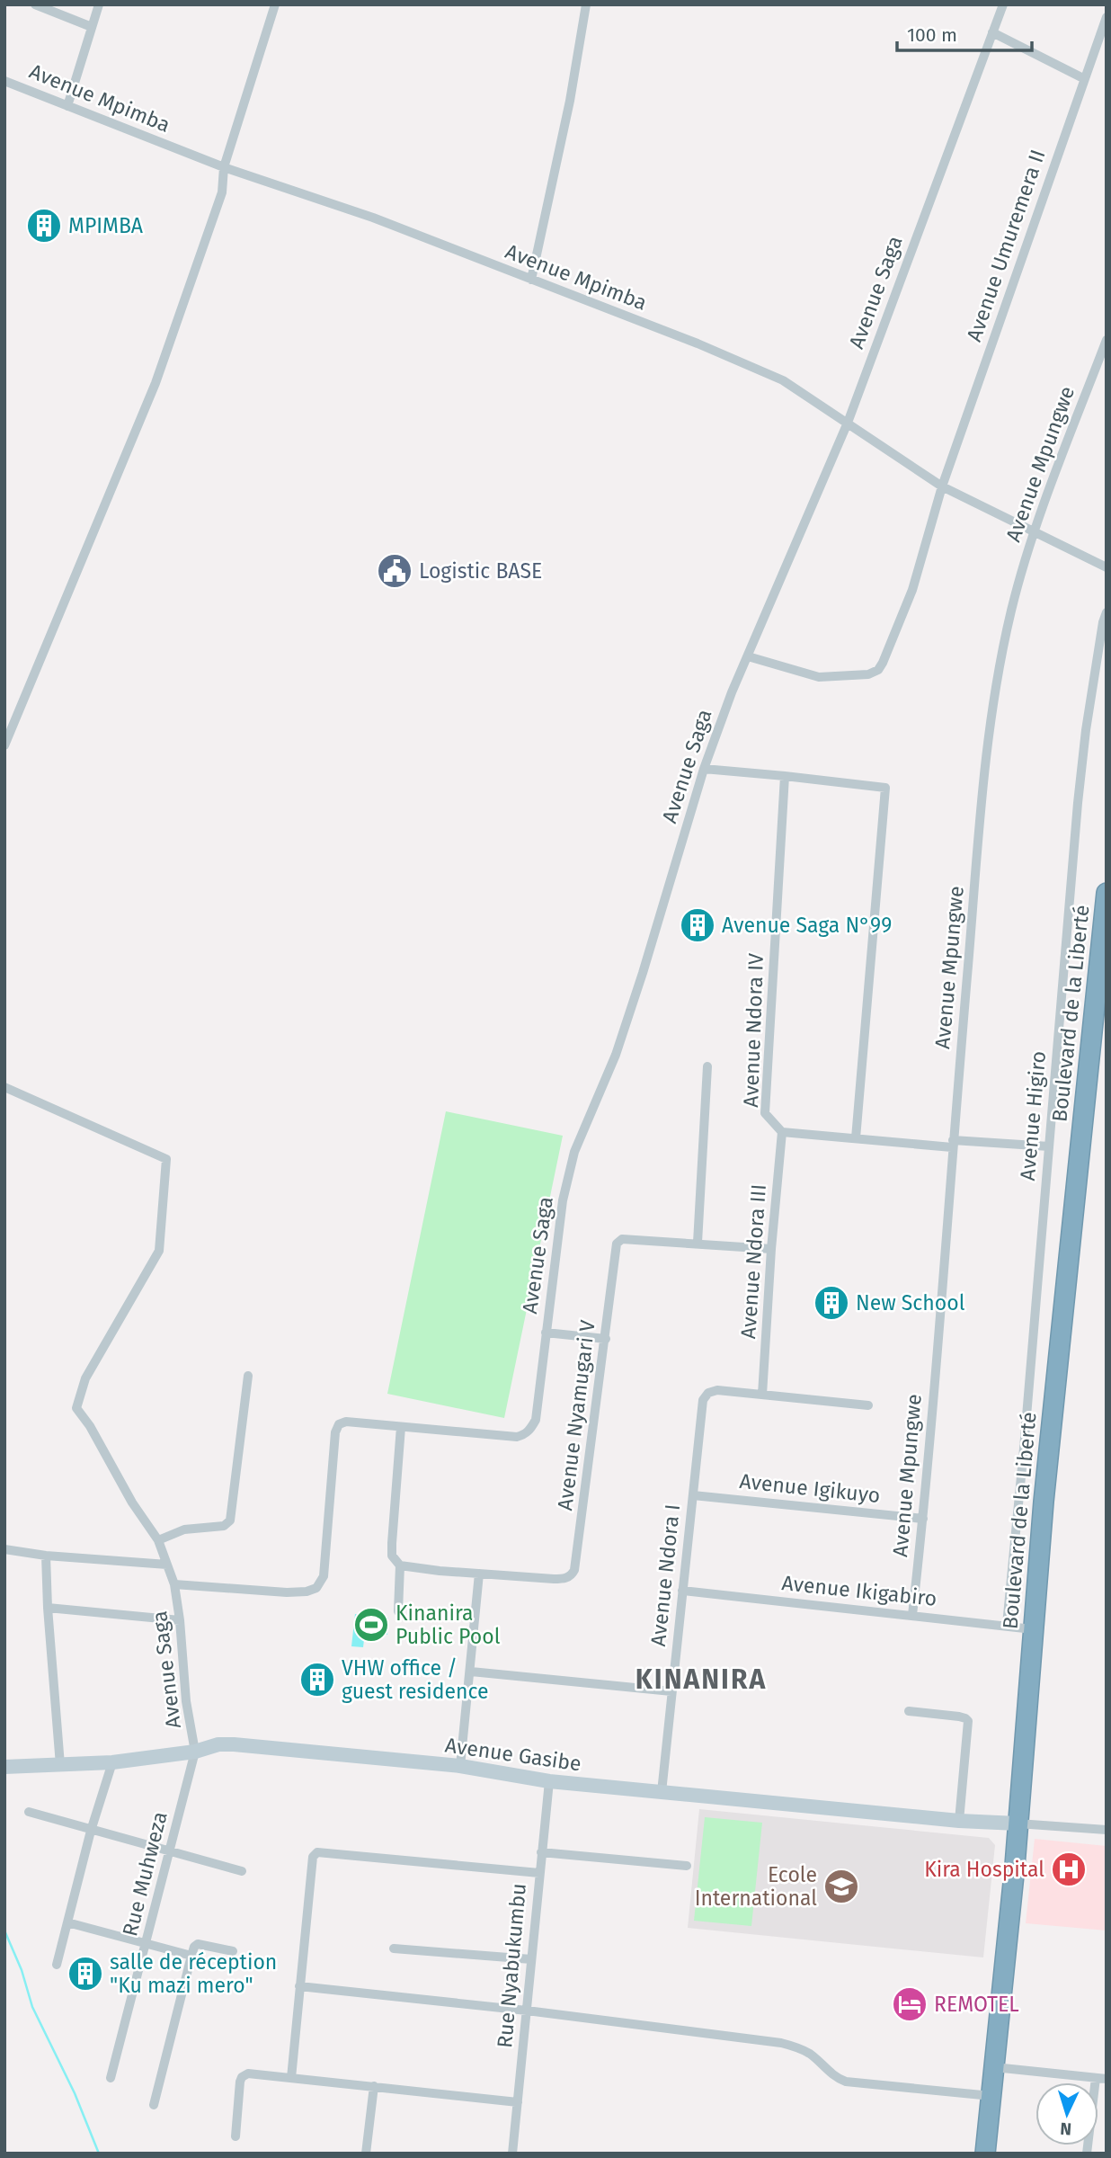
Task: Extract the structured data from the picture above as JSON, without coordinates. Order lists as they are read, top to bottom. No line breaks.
{"streets":{"highway":["Boulevard de la Liberté"],"street":["Avenue Mpimba","Avenue Umuremera II","Avenue Saga","Avenue Mpungwe","Avenue Ndora IV","Avenue Higiro","Avenue Ndora III","Avenue Nyamugari V","Avenue Igikuyo","Avenue Ndora I","Avenue Ikigabiro","Avenue Gasibe","Rue Muhweza","Rue Nyabukumbu"]},"crossings":[["Avenue Mpimba","Avenue Umuremera II"],["Avenue Mpimba","Avenue Saga"],["Avenue Mpimba","Avenue Mpungwe"],["Avenue Umuremera II","Avenue Saga"],["Avenue Saga","Avenue Gasibe"],["Avenue Saga","Rue Muhweza"],["Avenue Mpungwe","Avenue Igikuyo"],["Avenue Mpungwe","Avenue Ikigabiro"],["Boulevard de la Liberté","Avenue Ikigabiro"],["Boulevard de la Liberté","Avenue Gasibe"],["Avenue Ndora IV","Avenue Ndora III"],["Avenue Higiro","Avenue Ikigabiro"],["Avenue Ndora III","Avenue Nyamugari V"],["Avenue Ndora III","Avenue Ndora I"],["Avenue Igikuyo","Avenue Ndora I"],["Avenue Ndora I","Avenue Ikigabiro"],["Avenue Ndora I","Avenue Gasibe"],["Avenue Gasibe","Rue Muhweza"],["Avenue Gasibe","Rue Nyabukumbu"]],"districts":["KINANIRA"],"places":{"building":["MPIMBA","Avenue Saga N°99","New School","VHW office / guest residence","salle de réception \"Ku mazi mero\""],"public building":["Logistic BASE"],"sports":["Kinanira Public Pool"],"hospital":["Kira Hospital"],"school or university":["Ecole International"],"hotel":["REMOTEL"]},"scale_bar":"100 m","north":"bottom"}
